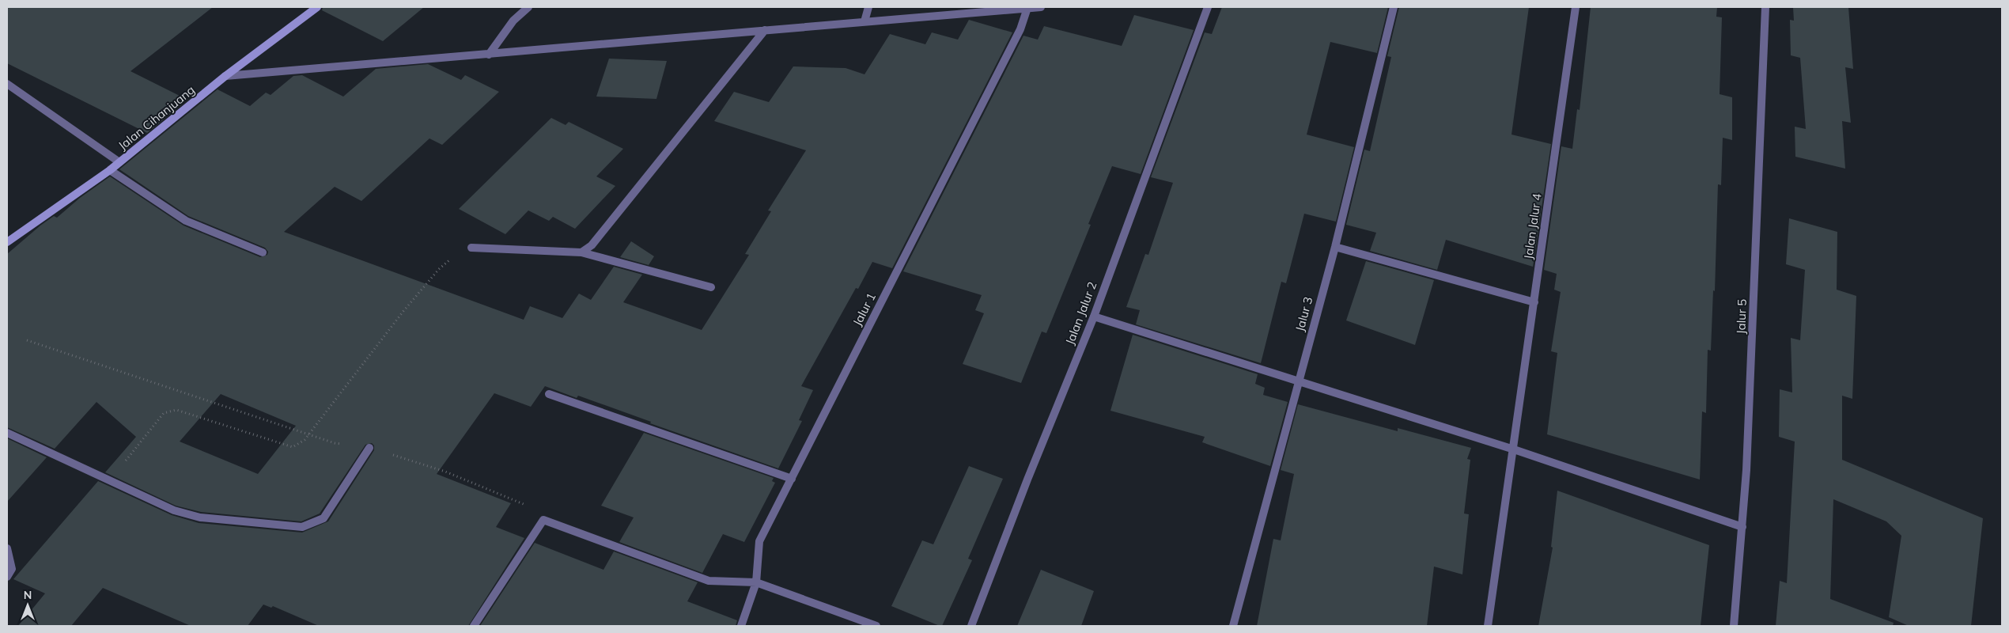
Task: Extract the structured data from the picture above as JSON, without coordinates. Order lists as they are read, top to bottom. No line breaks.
{"streets":{"main road":["Jalan Cihanjuang"],"street":["Jalan Jalur 4","Jalur 1","Jalan Jalur 2","Jalur 3","Jalur 5"]},"north":"top"}
